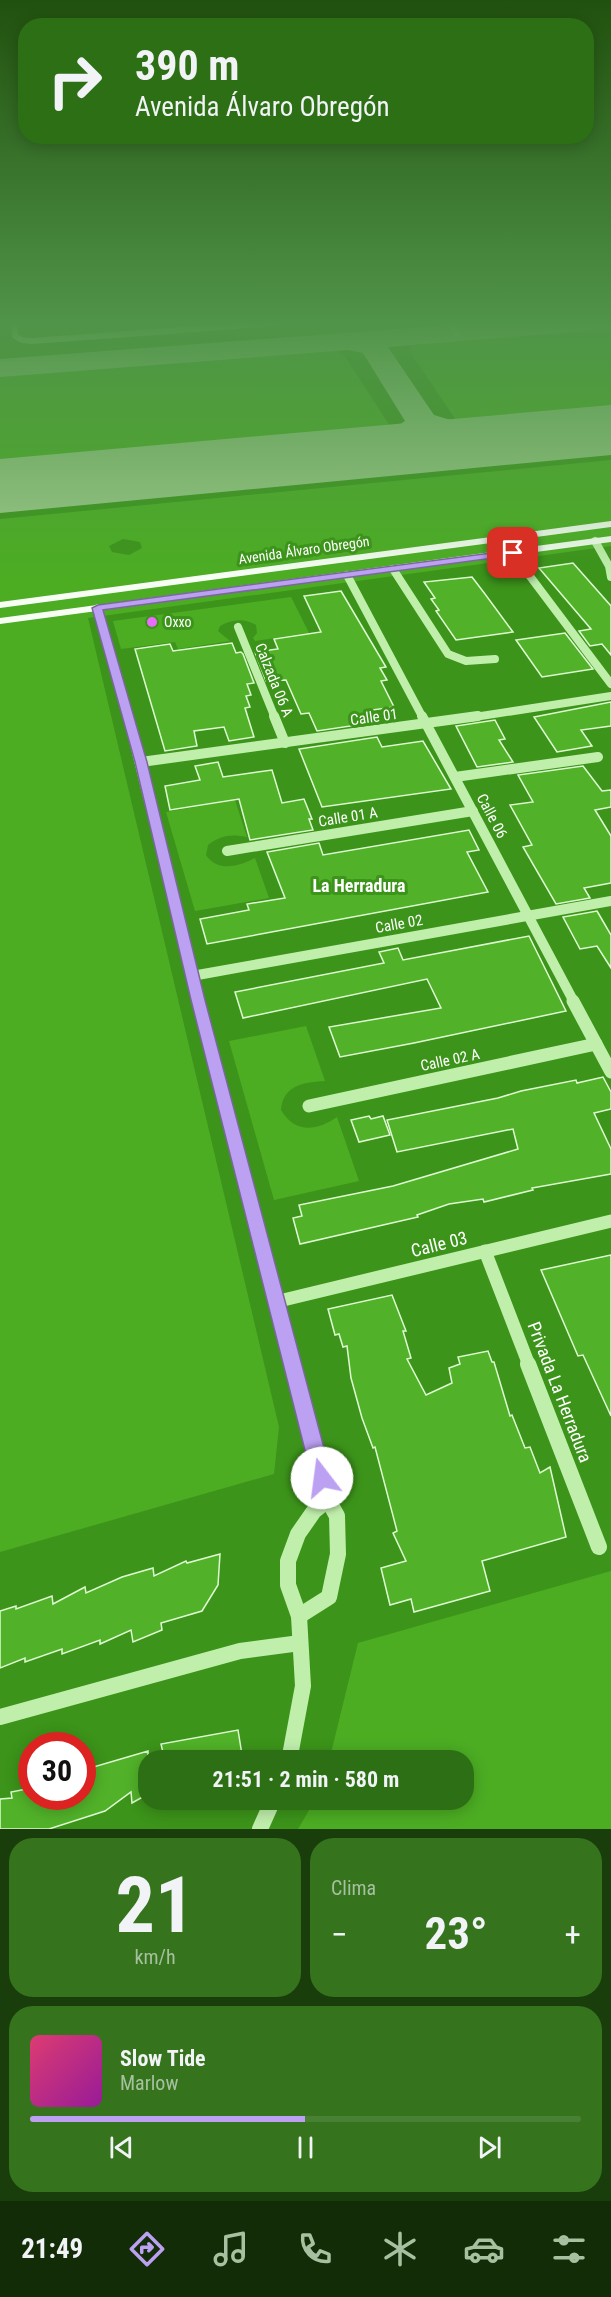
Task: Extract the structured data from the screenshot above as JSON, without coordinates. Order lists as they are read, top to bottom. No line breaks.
{"streets":{"main road":["Avenida Álvaro Obregón"],"street":["Calzada 06 A","Calle 01","Calle 06","Calle 01 A","Calle 02","Calle 02 A","Calle 03","Privada La Herradura"]},"crossings":[["Avenida Álvaro Obregón","Calle 06"],["Calzada 06 A","Calle 01"],["Calle 01","Calle 06"],["Calle 06","Calle 01 A"],["Calle 06","Calle 02"],["Calle 06","Calle 02 A"],["Calle 03","Privada La Herradura"]],"districts":["La Herradura"],"places":["Oxxo"],"page":{"turn":["390 m","Avenida Álvaro Obregón"],"limit":"30","trip":"21:51 · 2 min · 580 m","tile":[["21","km/h"],"Clima"],"heat":["−","23°","+"],"song":["Slow Tide","Marlow"],"tabs":"21:49"}}
